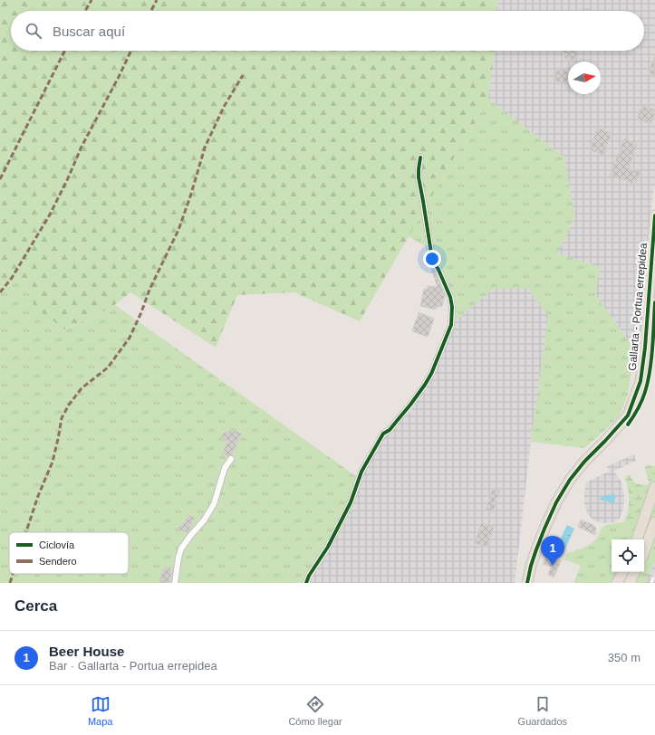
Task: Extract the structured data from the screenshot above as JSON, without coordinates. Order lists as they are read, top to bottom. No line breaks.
{"streets":{"highway":["Gallarta - Portua errepidea"]},"legend":["Ciclovía","Sendero"],"north":"right","page":{"search":"Buscar aquí","pins":"1","heading":"Cerca","list":[{"mark":"1","name":"Beer House","note":"Bar · Gallarta - Portua errepidea","value":"350 m"}],"nav":["Mapa","Cómo llegar","Guardados"]}}
